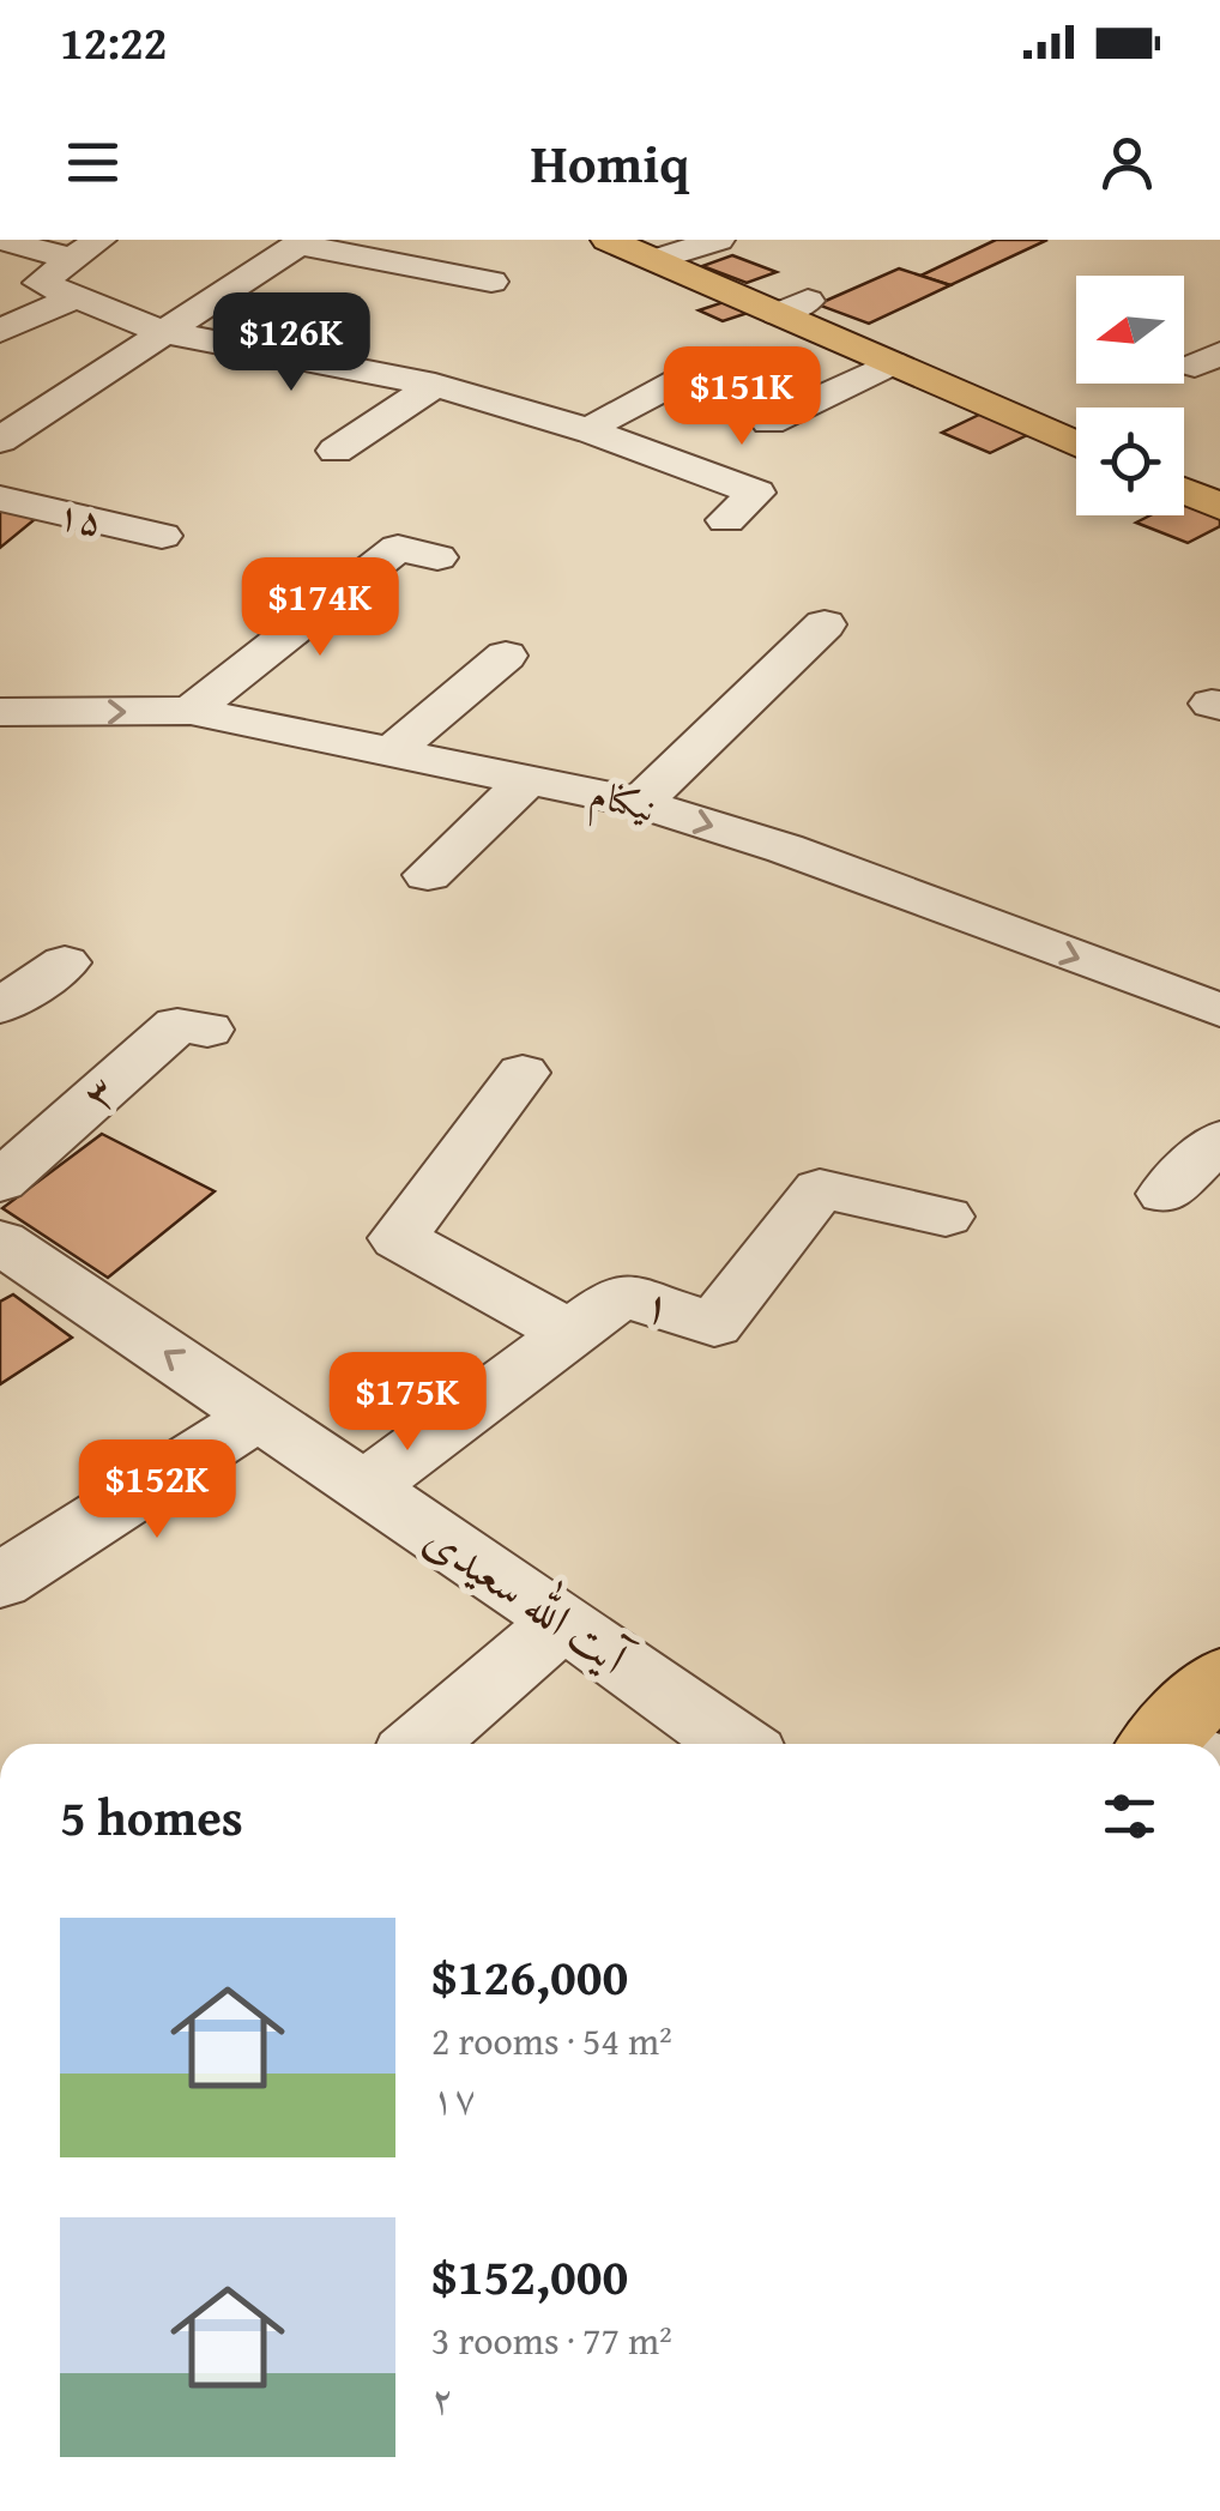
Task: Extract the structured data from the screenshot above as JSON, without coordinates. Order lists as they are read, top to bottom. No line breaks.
{"streets":{"street":["۱۵","نیکنام","۳","۱","آیت الله سعیدی"]},"crossings":[["۱","آیت الله سعیدی"]],"one_way":["نیکنام"],"north":"left","page":{"status":"12:22","header":"Homiq","price":["$126K","$151K","$174K","$175K","$152K"],"heading":"5 homes","list":[{"name":"$126,000","note":"2 rooms · 54 m² · ۱۷"},{"name":"$152,000","note":"3 rooms · 77 m² · ۲"}]}}
